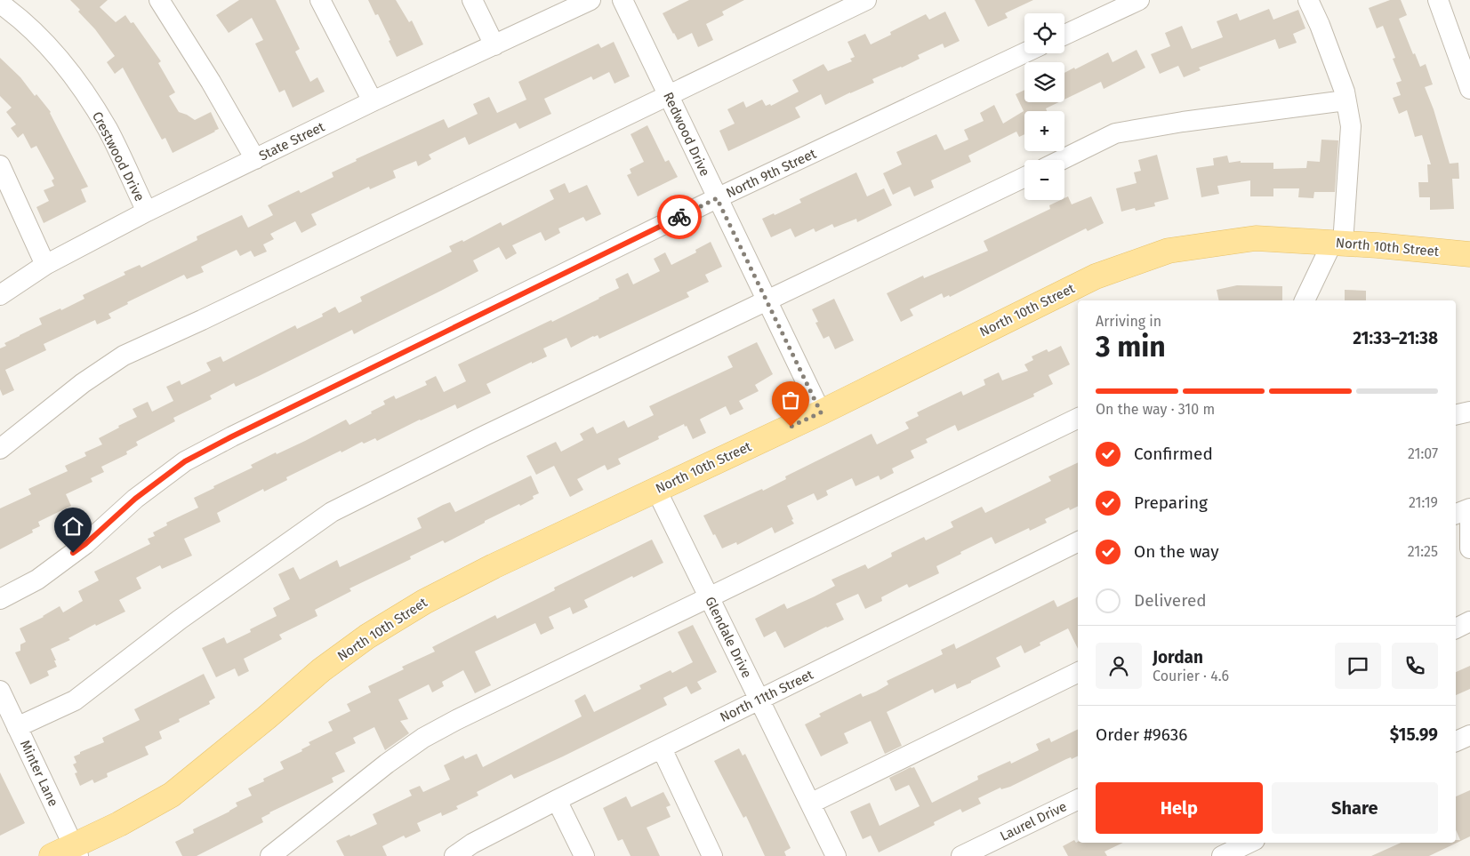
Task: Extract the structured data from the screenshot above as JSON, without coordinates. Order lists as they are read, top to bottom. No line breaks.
{"streets":{"main road":["North 10th Street"],"street":["Redwood Drive","State Street","Crestwood Drive","North 9th Street","Glendale Drive","North 11th Street","Minter Lane","Laurel Drive"]},"crossings":[["Redwood Drive","North 9th Street"],["Redwood Drive","North 10th Street"],["State Street","Crestwood Drive"],["North 10th Street","Glendale Drive"],["North 10th Street","Minter Lane"],["Glendale Drive","North 11th Street"]],"page":{"map_buttons":["+","−"],"heading":["3 min","Arriving in","21:33–21:38"],"panel":["Jordan","Courier · 4.6","Order #9636","$15.99"],"bar":"On the way · 310 m","list":[["Confirmed","21:07"],["Preparing","21:19"],["On the way","21:25"],"Delivered"],"buttons":["Help","Share"]}}
